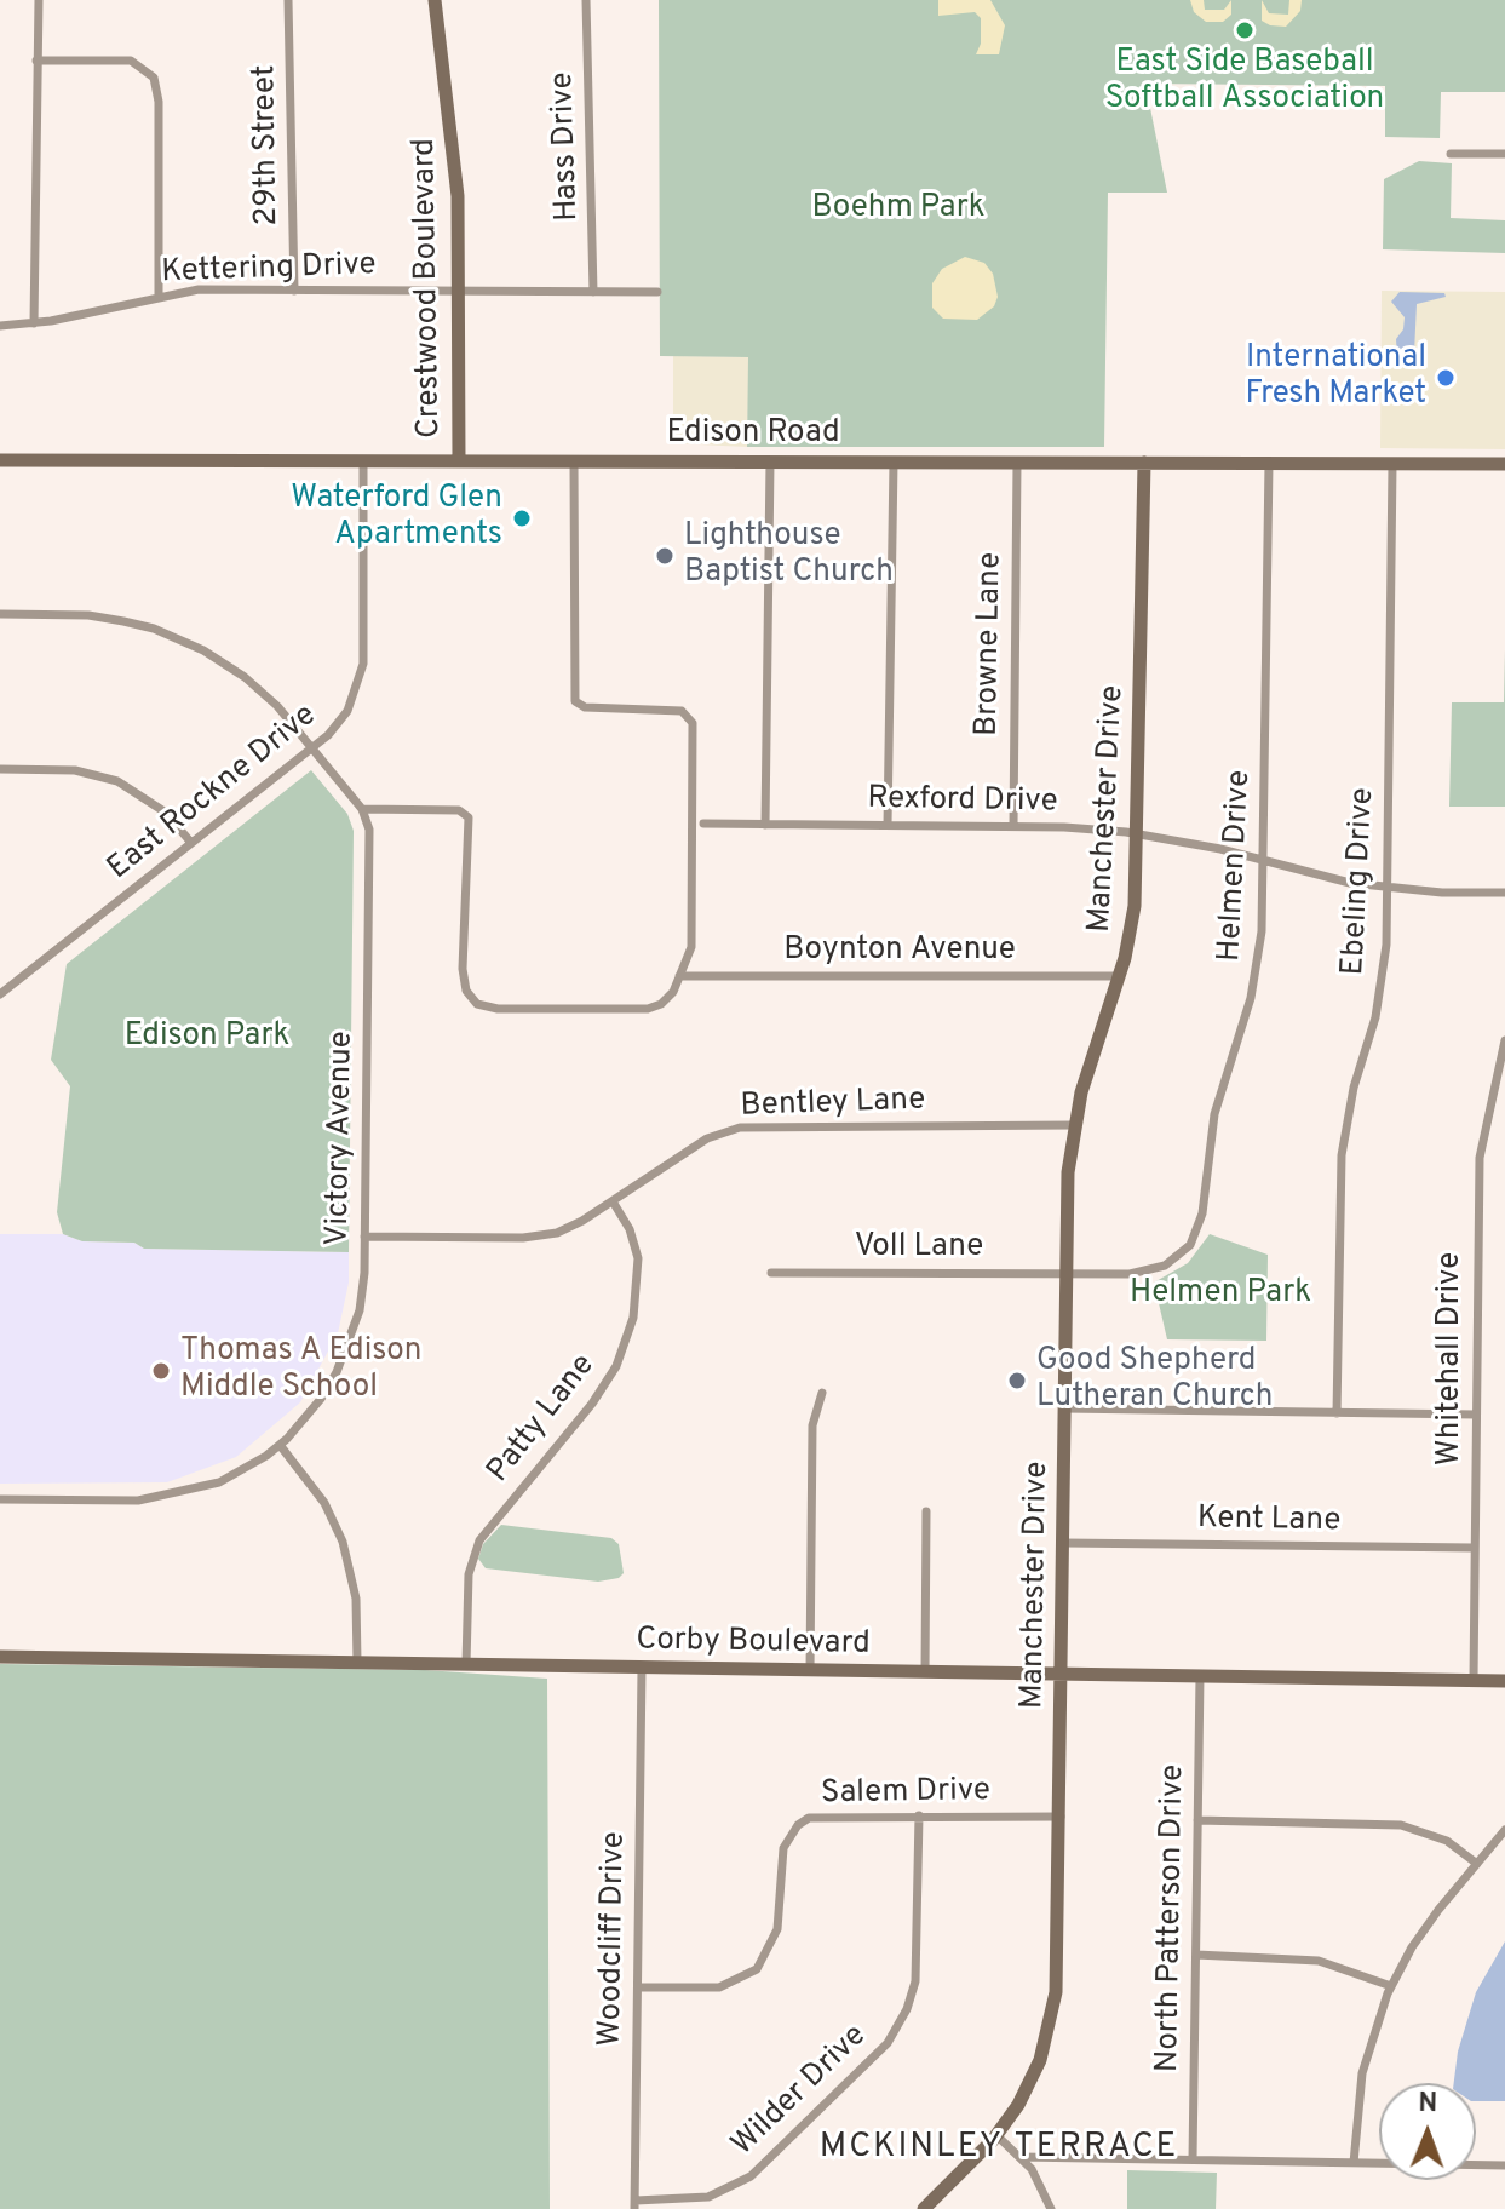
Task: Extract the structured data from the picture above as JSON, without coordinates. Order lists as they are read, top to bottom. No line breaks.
{"streets":{"street":["29th Street","Hass Drive","Kettering Drive","Crestwood Boulevard","Edison Road","Browne Lane","East Rockne Drive","Rexford Drive","Manchester Drive","Helmen Drive","Ebeling Drive","Boynton Avenue","Bentley Lane","Victory Avenue","Voll Lane","Whitehall Drive","Patty Lane","Kent Lane","Corby Boulevard","Salem Drive","North Patterson Drive","Woodcliff Drive","Wilder Drive"]},"crossings":[["29th Street","Kettering Drive"],["Hass Drive","Kettering Drive"],["Kettering Drive","Crestwood Boulevard"],["Crestwood Boulevard","Edison Road"],["Edison Road","Browne Lane"],["Edison Road","East Rockne Drive"],["Edison Road","Manchester Drive"],["Edison Road","Helmen Drive"],["Edison Road","Ebeling Drive"],["Browne Lane","Rexford Drive"],["Rexford Drive","Manchester Drive"],["Rexford Drive","Helmen Drive"],["Rexford Drive","Ebeling Drive"],["Manchester Drive","Helmen Drive"],["Manchester Drive","Boynton Avenue"],["Manchester Drive","Bentley Lane"],["Manchester Drive","Voll Lane"],["Manchester Drive","Kent Lane"],["Manchester Drive","Corby Boulevard"],["Manchester Drive","Salem Drive"],["Helmen Drive","Voll Lane"],["Bentley Lane","Victory Avenue"],["Bentley Lane","Patty Lane"],["Whitehall Drive","Kent Lane"],["Whitehall Drive","Corby Boulevard"],["Patty Lane","Corby Boulevard"],["Corby Boulevard","North Patterson Drive"],["Corby Boulevard","Woodcliff Drive"],["Salem Drive","Woodcliff Drive"],["Salem Drive","Wilder Drive"],["Woodcliff Drive","Wilder Drive"]],"districts":["MCKINLEY TERRACE"],"parks":["Boehm Park","Edison Park","Helmen Park"],"places":["East Side Baseball Softball Association","International Fresh Market","Waterford Glen Apartments","Lighthouse Baptist Church","Thomas A Edison Middle School","Good Shepherd Lutheran Church"],"north":"top"}
